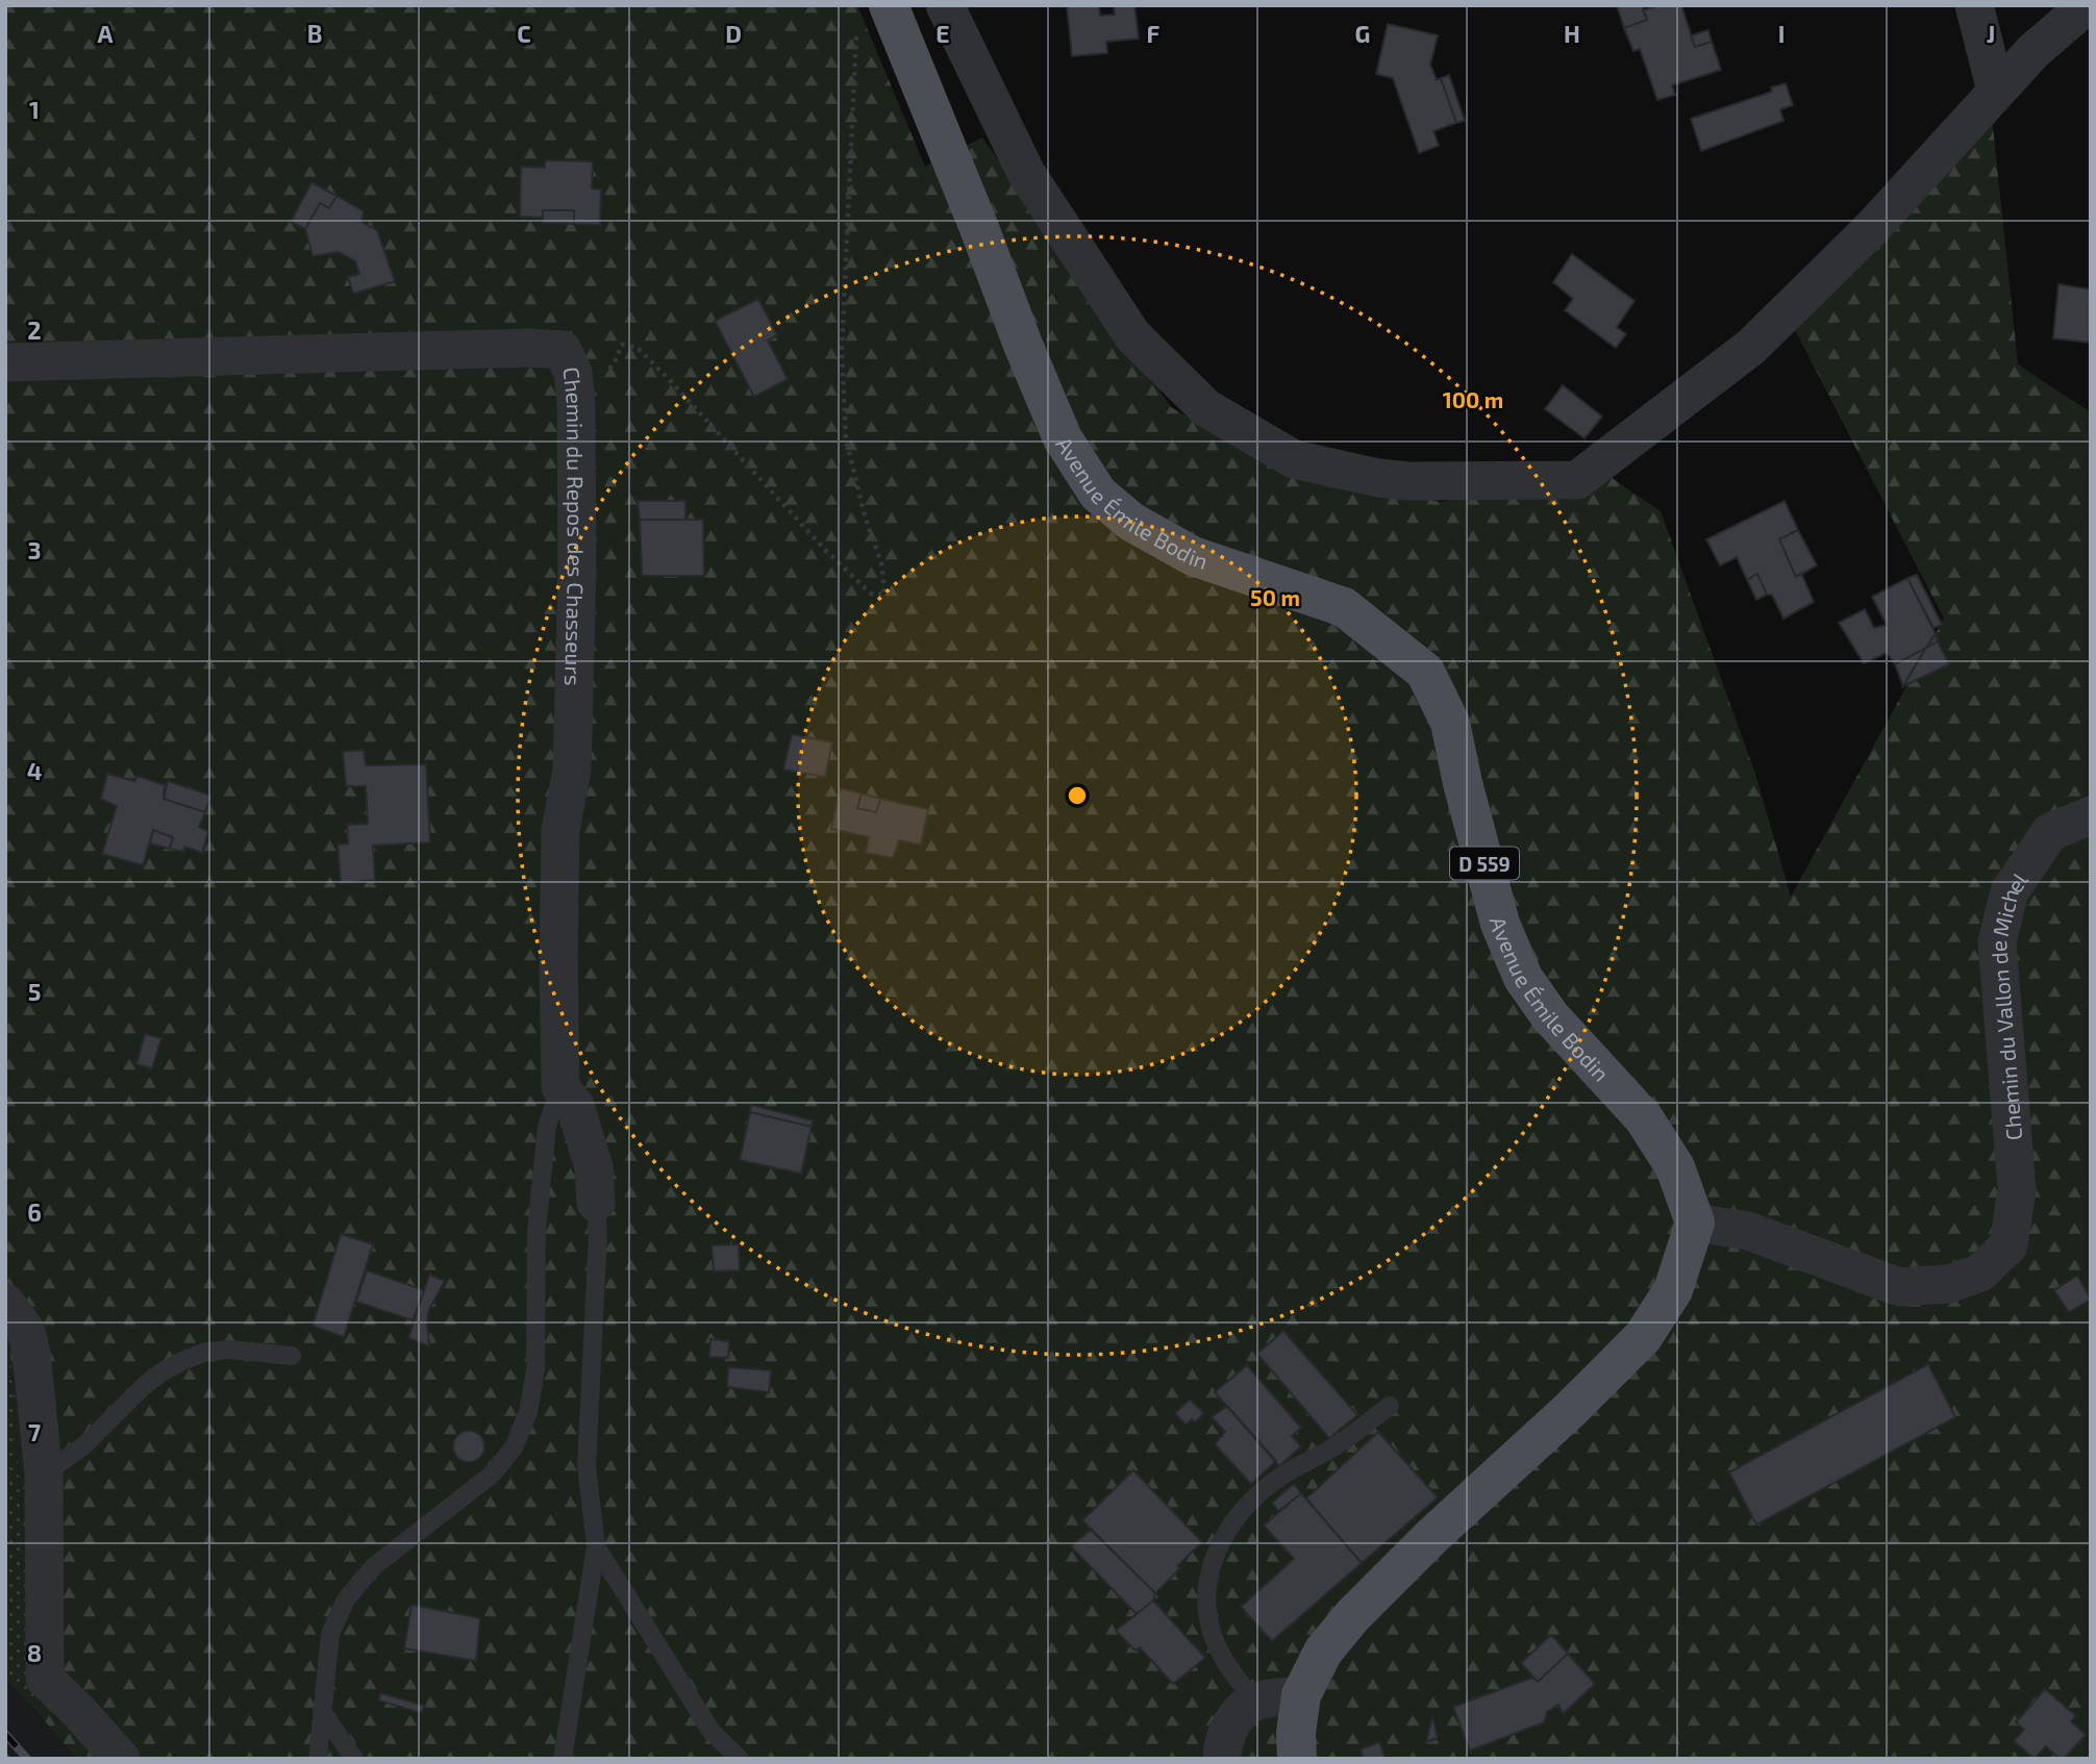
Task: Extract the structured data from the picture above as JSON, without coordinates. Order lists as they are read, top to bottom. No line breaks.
{"streets":{"main road":["Avenue Émile Bodin","D 559"],"street":["Chemin du Repos des Chasseurs","Chemin du Vallon de Michel"]},"crossings":[["Avenue Émile Bodin","Chemin du Vallon de Michel"]],"grid":{"columns":["A","B","C","D","E","F","G","H","I","J"],"rows":["1","2","3","4","5","6","7","8"]},"rings":["100 m","50 m"]}
